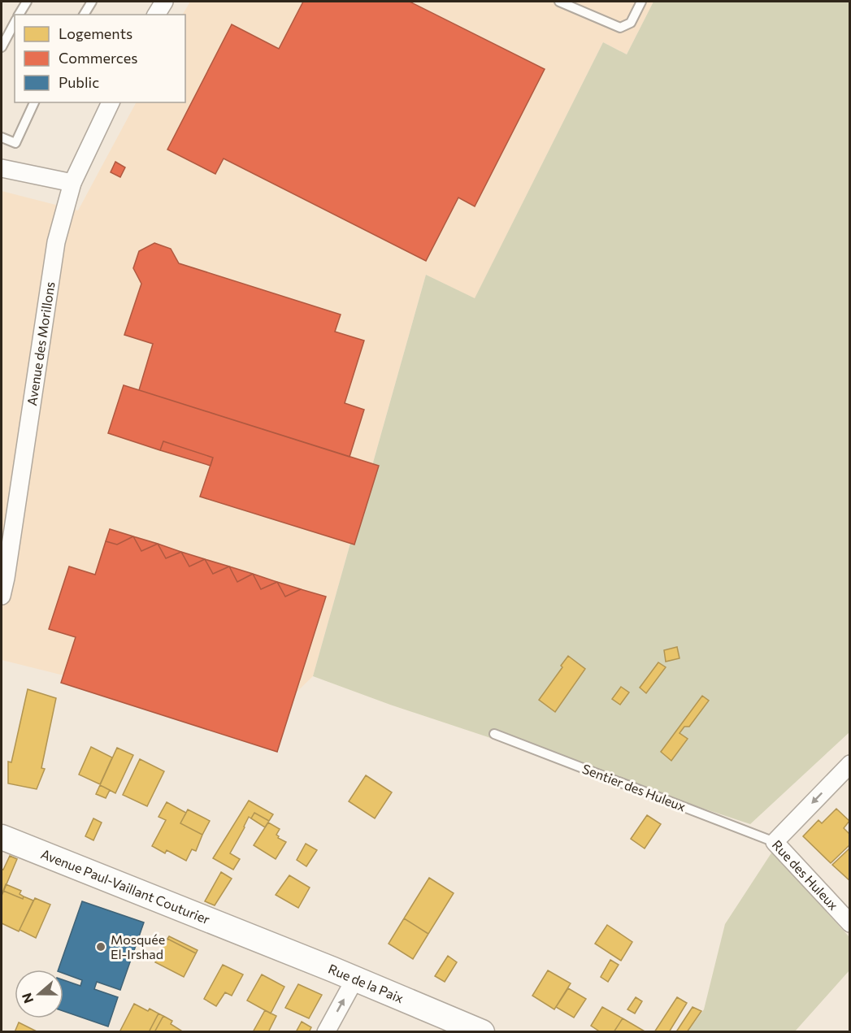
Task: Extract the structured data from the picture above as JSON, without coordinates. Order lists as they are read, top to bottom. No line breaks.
{"streets":{"street":["Avenue des Morillons","Rue des Huleux","Avenue Paul-Vaillant Couturier","Rue de la Paix"],"lane":["Sentier des Huleux"]},"crossings":[["Sentier des Huleux","Rue des Huleux"],["Avenue Paul-Vaillant Couturier","Rue de la Paix"]],"one_way":["Rue des Huleux"],"places":["Mosquée El-Irshad"],"legend":["Logements","Commerces","Public"],"north":"left"}
